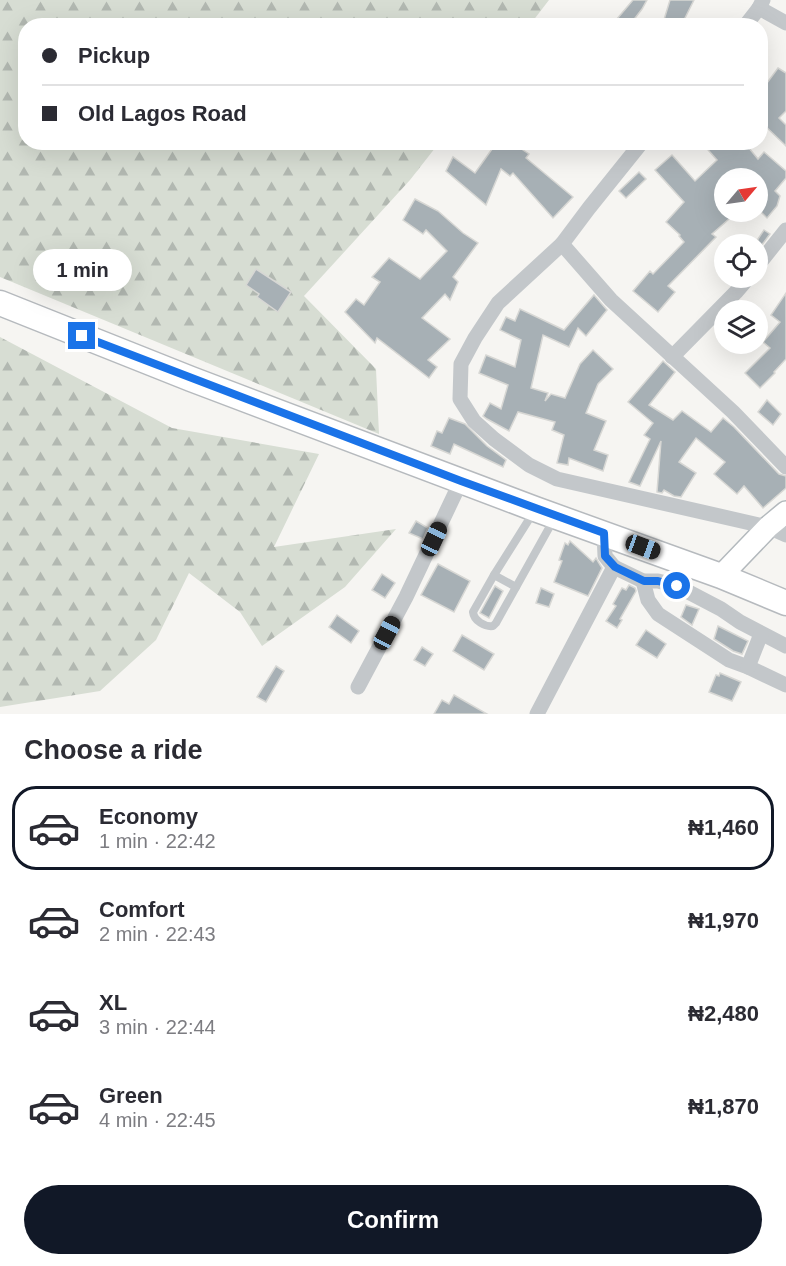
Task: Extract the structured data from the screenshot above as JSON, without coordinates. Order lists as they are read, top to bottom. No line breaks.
{"north":"top right","page":{"banner":["Pickup","Old Lagos Road"],"bubble":"1 min","heading":"Choose a ride","list":[{"name":"Economy","note":"1 min · 22:42","value":"₦1,460"},{"name":"Comfort","note":"2 min · 22:43","value":"₦1,970"},{"name":"XL","note":"3 min · 22:44","value":"₦2,480"},{"name":"Green","note":"4 min · 22:45","value":"₦1,870"}],"buttons":"Confirm"}}
